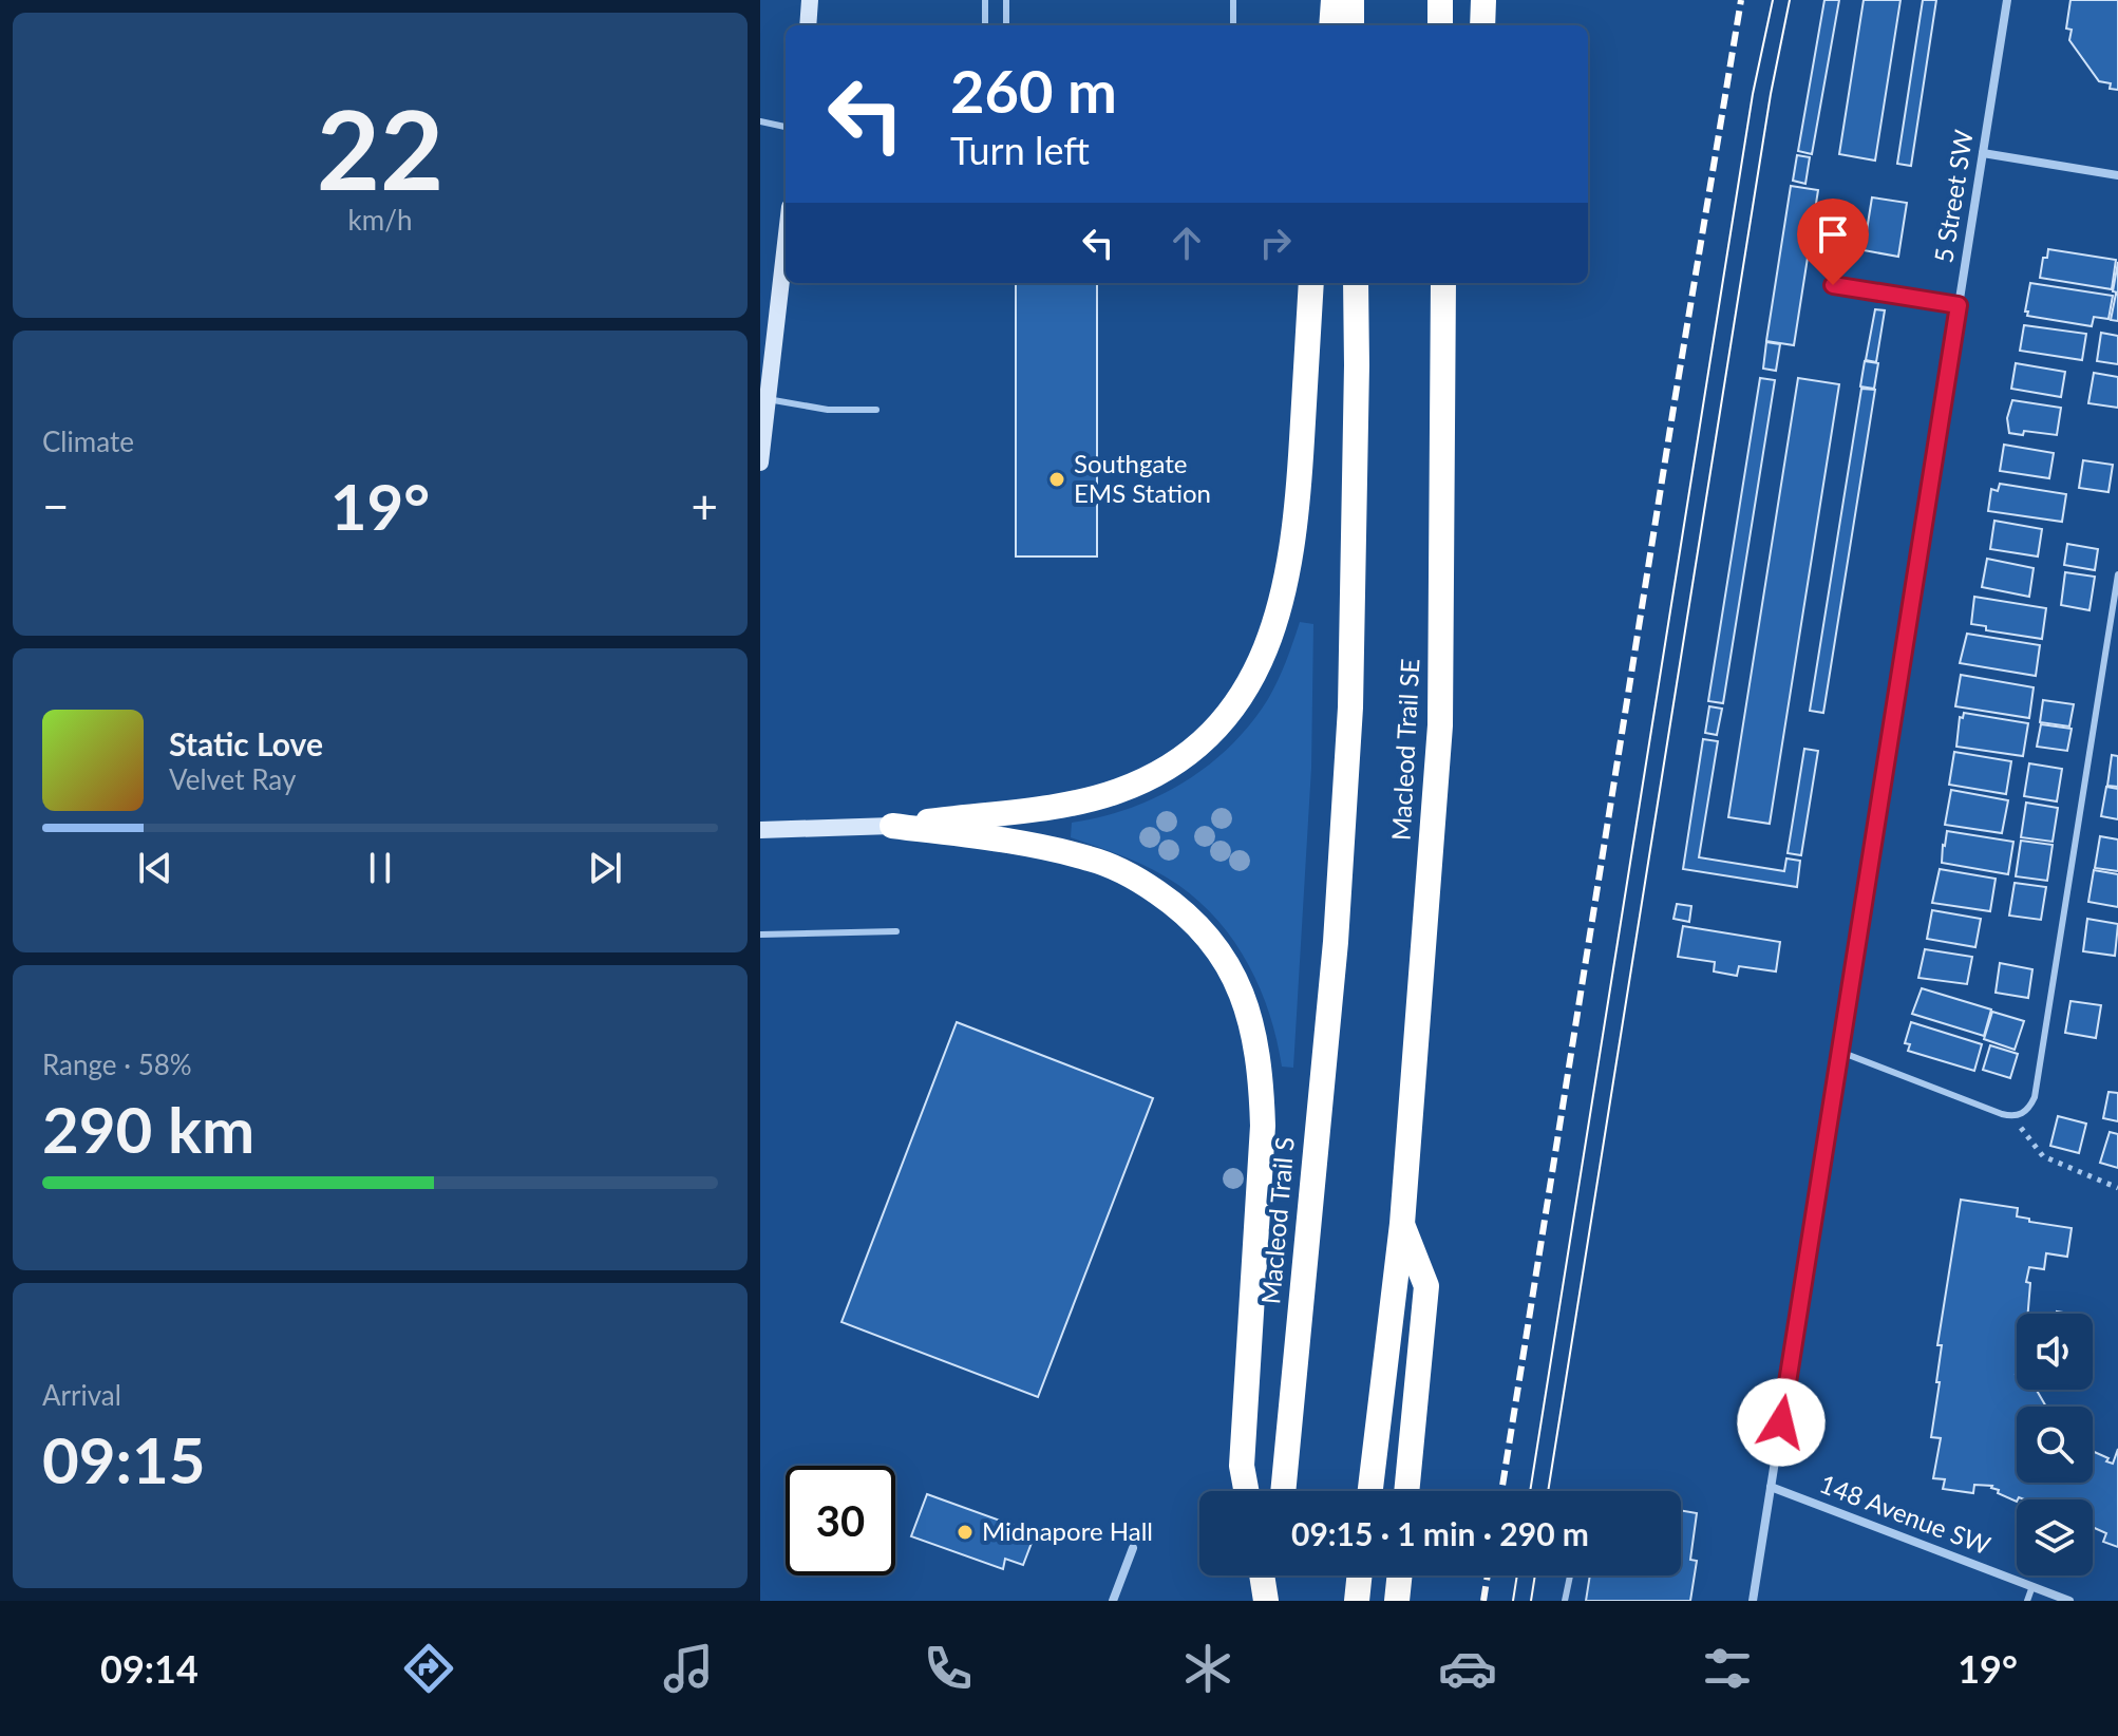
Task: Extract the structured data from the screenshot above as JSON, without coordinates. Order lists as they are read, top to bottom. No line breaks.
{"streets":{"highway":["Macleod Trail SE","Macleod Trail S"],"street":["5 Street SW","148 Avenue SW"]},"crossings":[["5 Street SW","148 Avenue SW"]],"places":["Southgate EMS Station","Midnapore Hall"],"page":{"tile":[["22","km/h"],"Climate",["Range · 58%","290 km"],["Arrival","09:15"]],"turn":["260 m","Turn left"],"heat":["−","19°","+"],"song":["Static Love","Velvet Ray"],"limit":"30","trip":"09:15 · 1 min · 290 m","tabs":["09:14","19°"]}}
